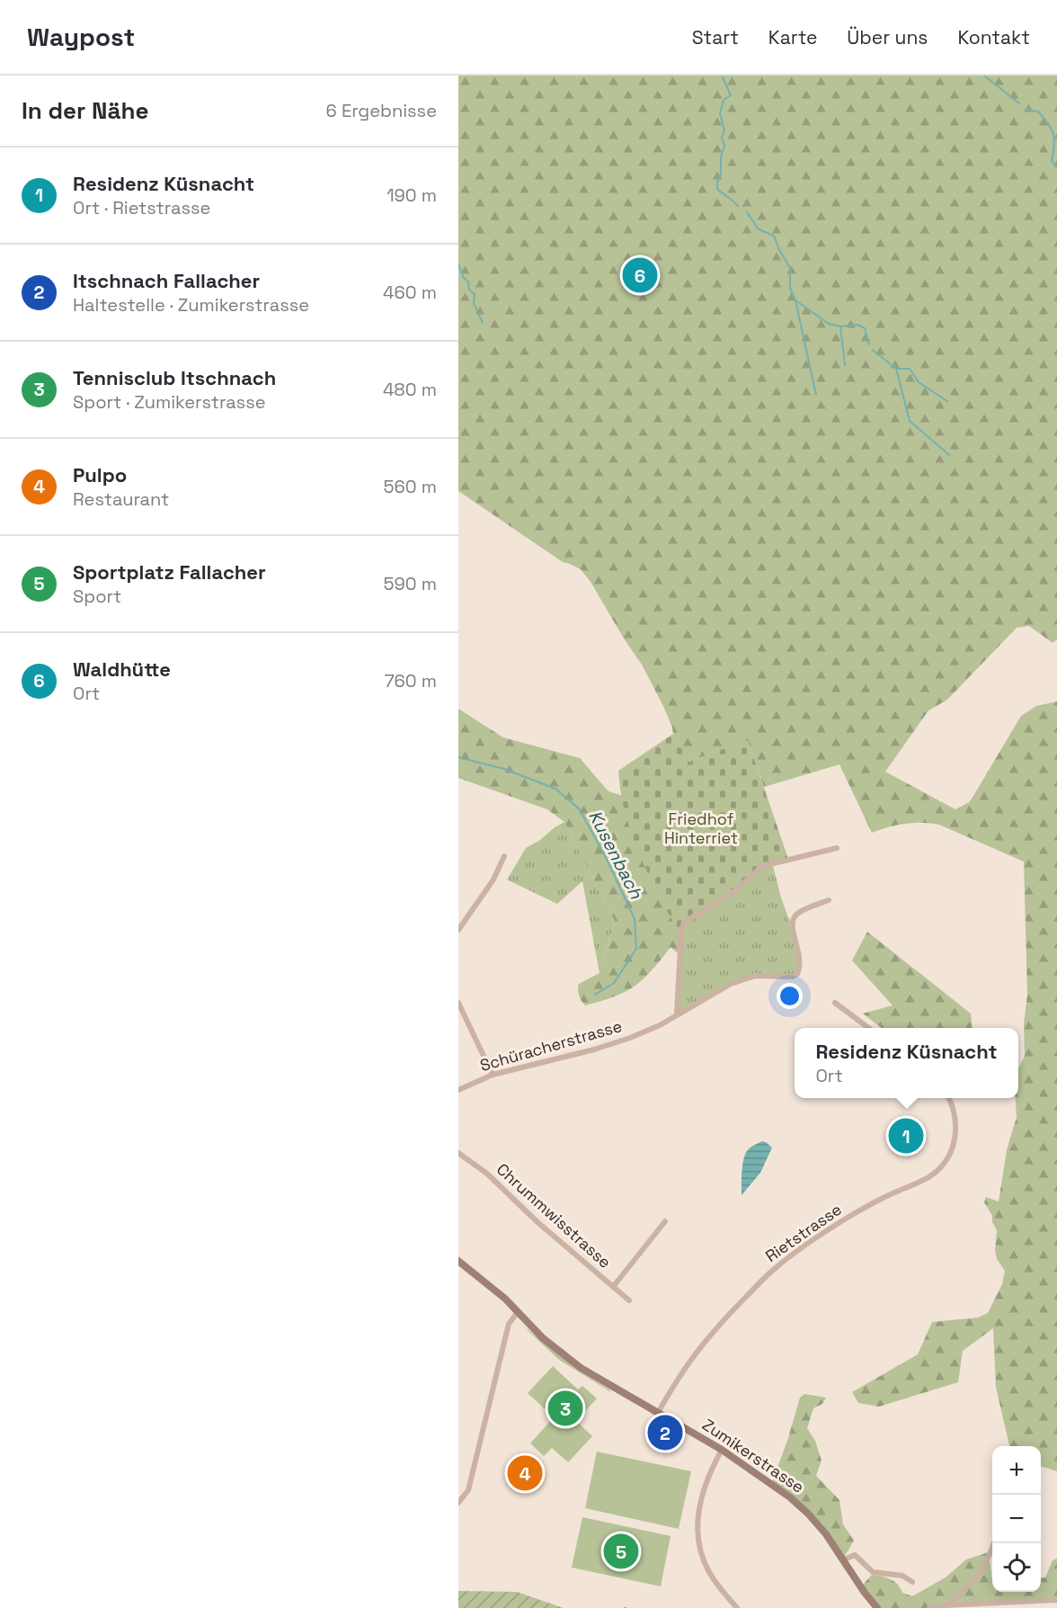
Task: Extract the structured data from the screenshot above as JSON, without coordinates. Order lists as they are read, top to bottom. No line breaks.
{"streets":{"main road":["Zumikerstrasse"],"street":["Schüracherstrasse","Chrummwisstrasse","Rietstrasse"]},"crossings":[["Rietstrasse","Zumikerstrasse"]],"water":["Kusenbach"],"parks":["Friedhof Hinterriet"],"page":{"header":"Waypost","nav":["Start","Karte","Über uns","Kontakt"],"heading":["In der Nähe","6 Ergebnisse"],"list":[{"mark":"1","name":"Residenz Küsnacht","note":"Ort · Rietstrasse","value":"190 m"},{"mark":"2","name":"Itschnach Fallacher","note":"Haltestelle · Zumikerstrasse","value":"460 m"},{"mark":"3","name":"Tennisclub Itschnach","note":"Sport · Zumikerstrasse","value":"480 m"},{"mark":"4","name":"Pulpo","note":"Restaurant","value":"560 m"},{"mark":"5","name":"Sportplatz Fallacher","note":"Sport","value":"590 m"},{"mark":"6","name":"Waldhütte","note":"Ort","value":"760 m"}],"pins":["6","1","3","2","4","5"],"popup":["Residenz Küsnacht","Ort"],"map_buttons":["+","−"]}}
